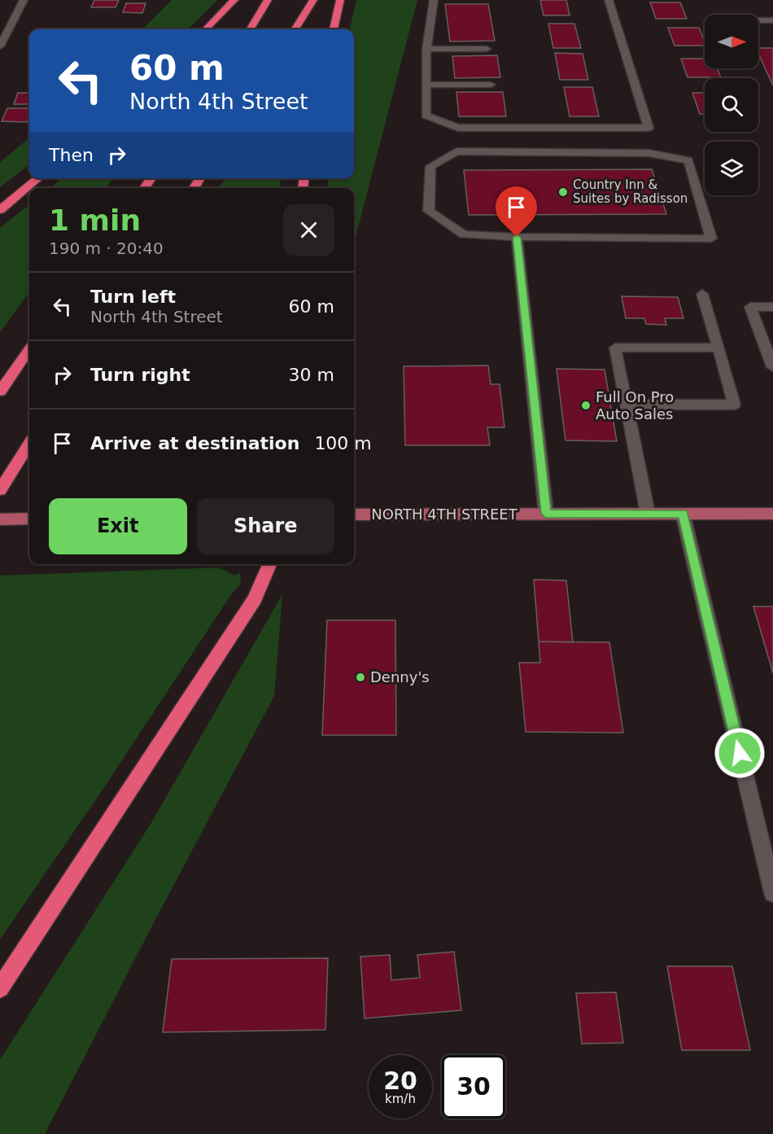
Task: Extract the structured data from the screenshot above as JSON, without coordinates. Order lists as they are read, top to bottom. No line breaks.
{"streets":{"main road":["NORTH 4TH STREET"]},"places":["Country Inn & Suites by Radisson","Full On Pro Auto Sales","Denny's"],"north":"right","page":{"turn":["60 m","North 4th Street"],"then":"Then","heading":["1 min","190 m · 20:40"],"list":[{"name":"Turn left","note":"North 4th Street","value":"60 m"},{"name":"Turn right","value":"30 m"},{"name":"Arrive at destination","value":"100 m"}],"buttons":["Exit","Share"],"speed":"20 km/h","limit":"30"}}
